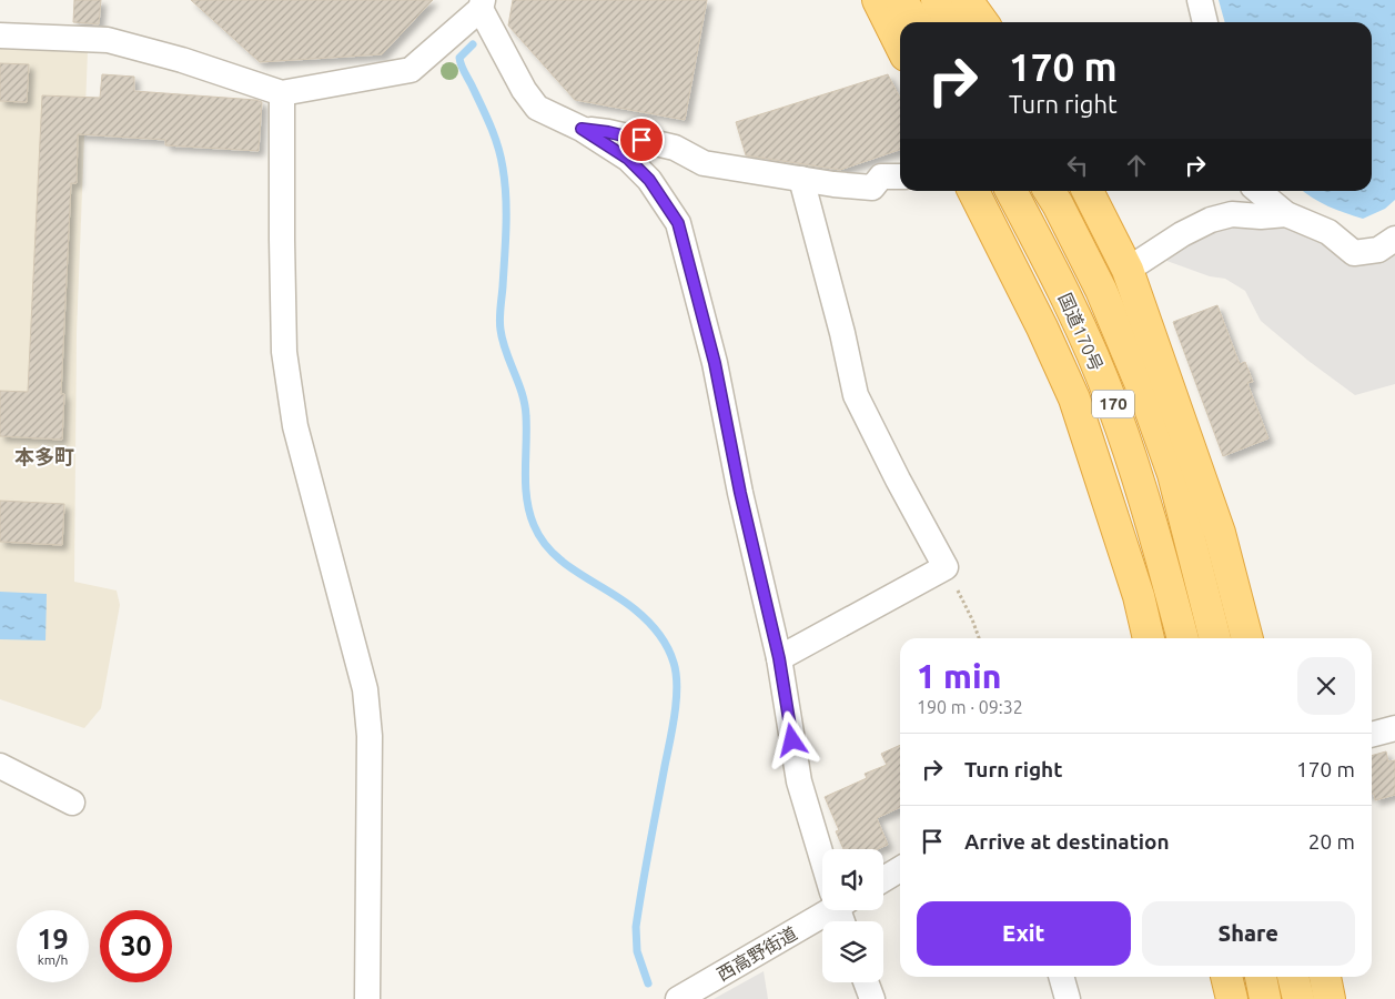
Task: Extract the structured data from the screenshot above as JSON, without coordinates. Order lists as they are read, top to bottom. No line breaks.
{"streets":{"highway":["国道170号","170"],"street":["西高野街道"]},"districts":["本多町"],"page":{"turn":["170 m","Turn right"],"heading":["1 min","190 m · 09:32"],"list":[{"name":"Turn right","value":"170 m"},{"name":"Arrive at destination","value":"20 m"}],"buttons":["Exit","Share"],"speed":"19 km/h","limit":"30"}}
